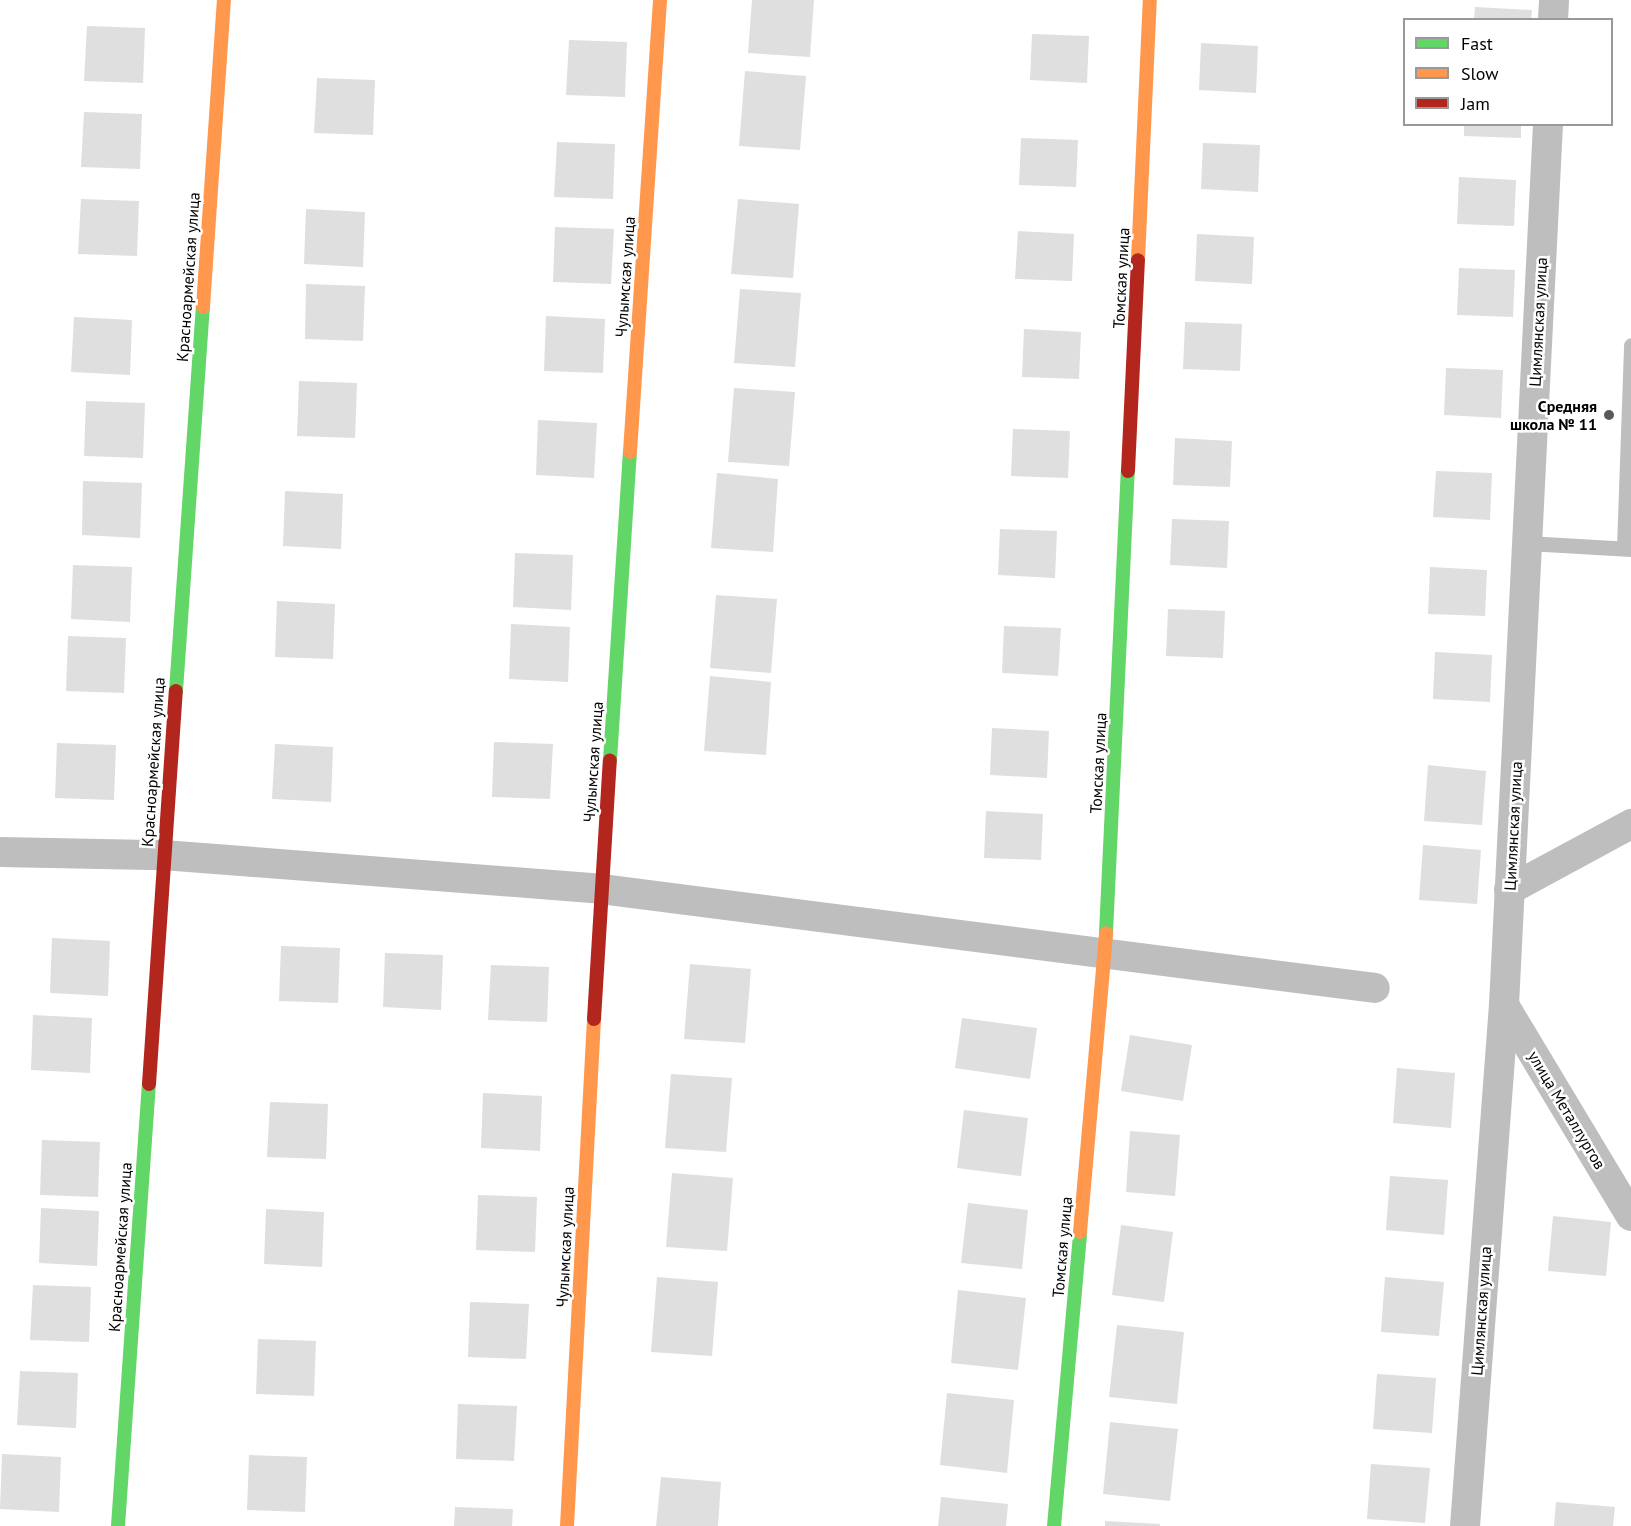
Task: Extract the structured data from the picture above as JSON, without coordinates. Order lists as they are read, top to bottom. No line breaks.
{"streets":{"street":["Красноармейская улица","Чулымская улица","Томская улица","Цимлянская улица","улица Металлургов"]},"crossings":[["Цимлянская улица","улица Металлургов"]],"places":["Средняя школа № 11"],"legend":["Fast","Slow","Jam"]}
